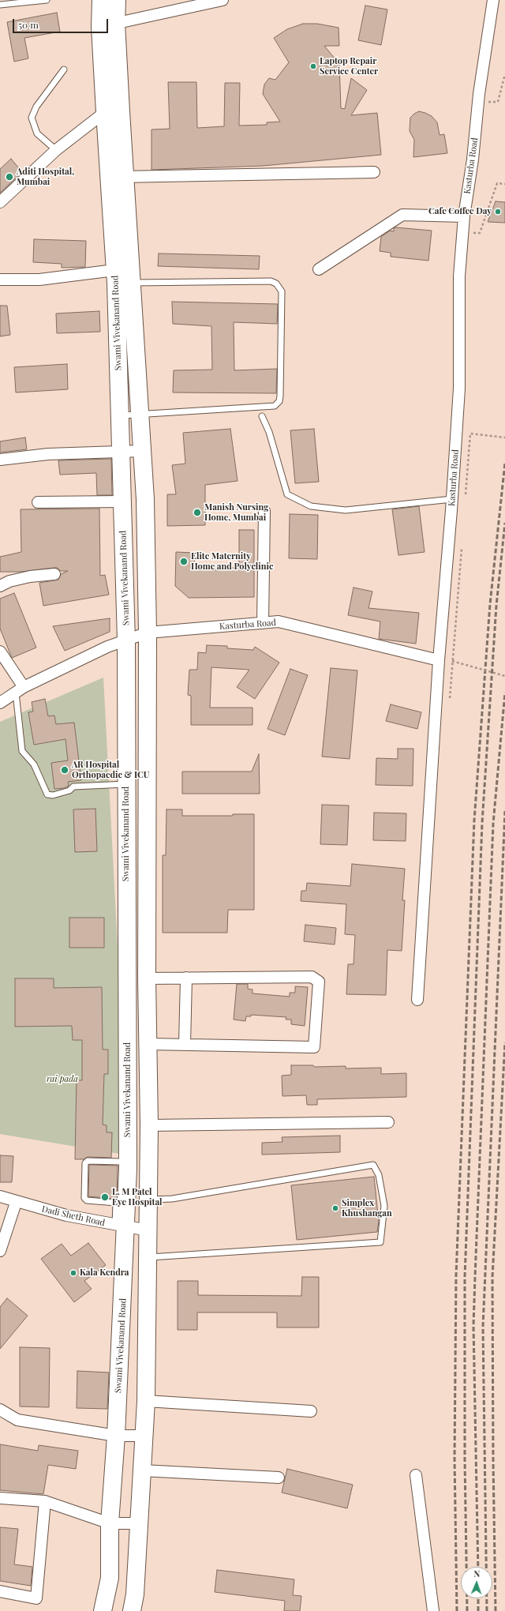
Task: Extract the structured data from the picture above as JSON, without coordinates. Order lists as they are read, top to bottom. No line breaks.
{"streets":{"main road":["Swami Vivekanand Road"],"street":["Kasturba Road","Dadi Sheth Road"]},"crossings":[["Kasturba Road","Swami Vivekanand Road"],["Swami Vivekanand Road","Dadi Sheth Road"]],"parks":["rai pada"],"places":["Laptop Repair Service Center","Aditi Hospital, Mumbai","Cafe Coffee Day","Manish Nursing Home, Mumbai","Elite Maternity Home and Polyclinic","AR Hospital Orthopaedic & ICU","L. M Patel Eye Hospital","Simplex Khushangan","Kala Kendra"],"scale_bar":"50 m","north":"top"}
